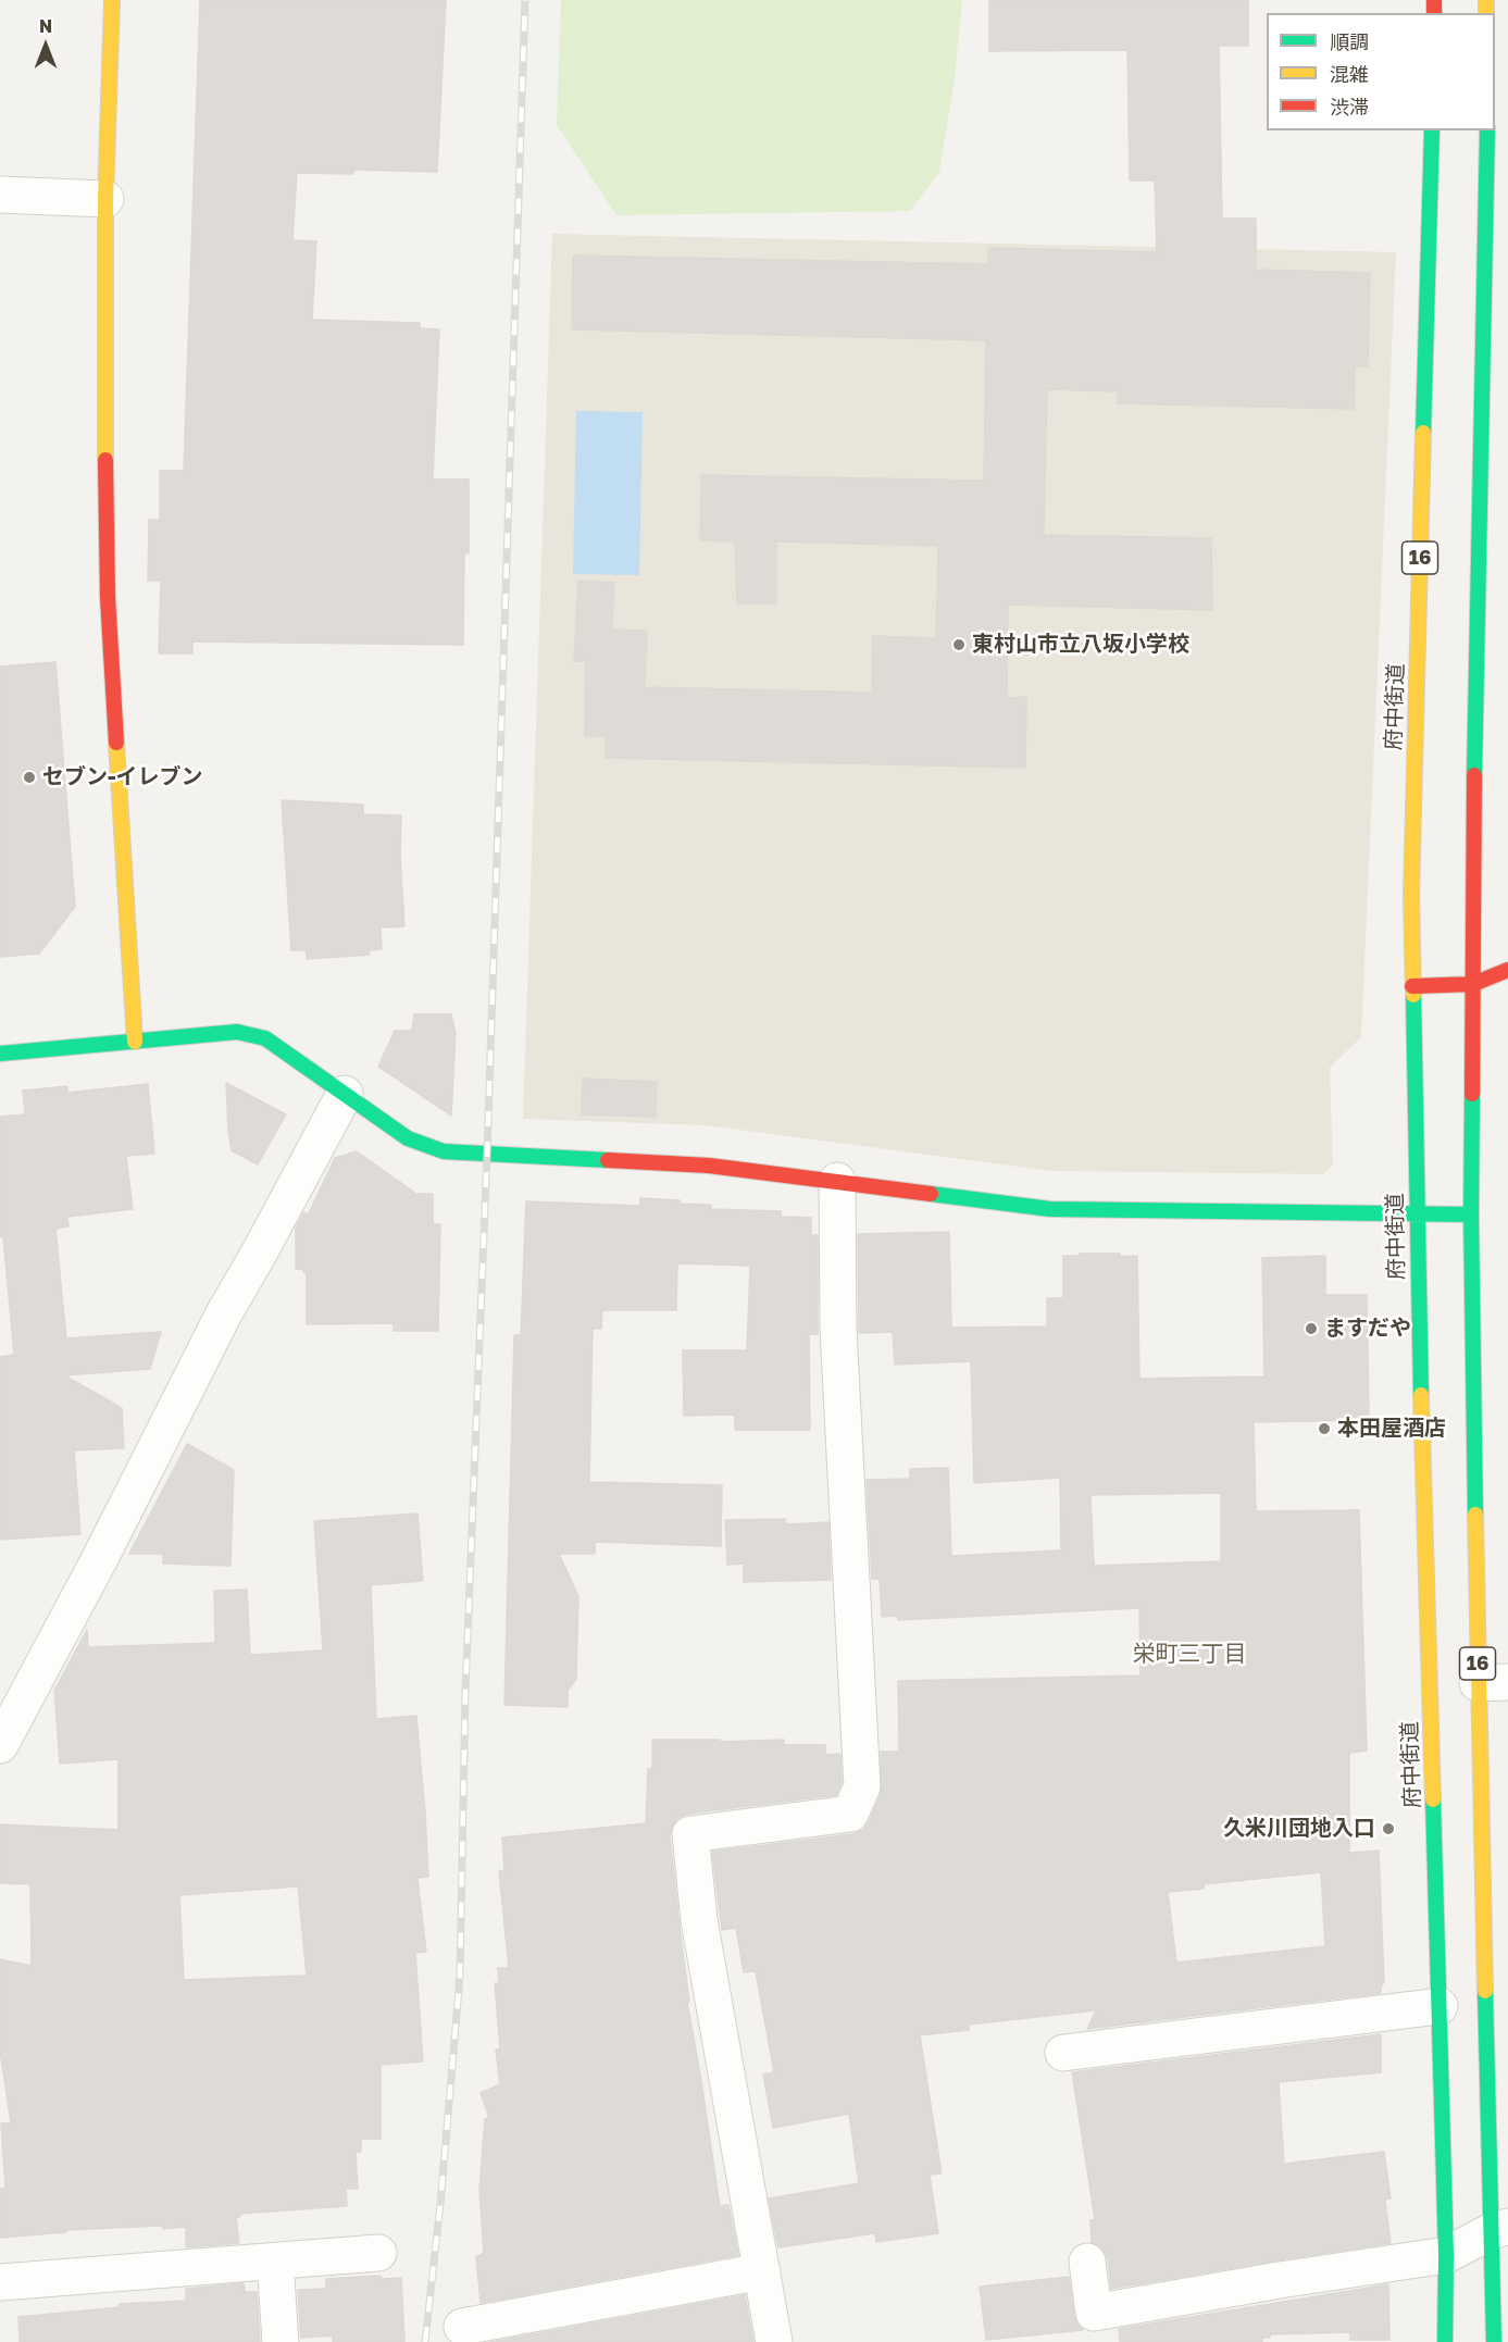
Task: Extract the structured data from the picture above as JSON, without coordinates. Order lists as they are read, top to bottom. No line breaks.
{"streets":{"main road":["16","府中街道"]},"districts":["栄町三丁目"],"places":["東村山市立八坂小学校","セブン-イレブン","ますだや","本田屋酒店","久米川団地入口"],"legend":["順調","混雑","渋滞"],"north":"top"}
